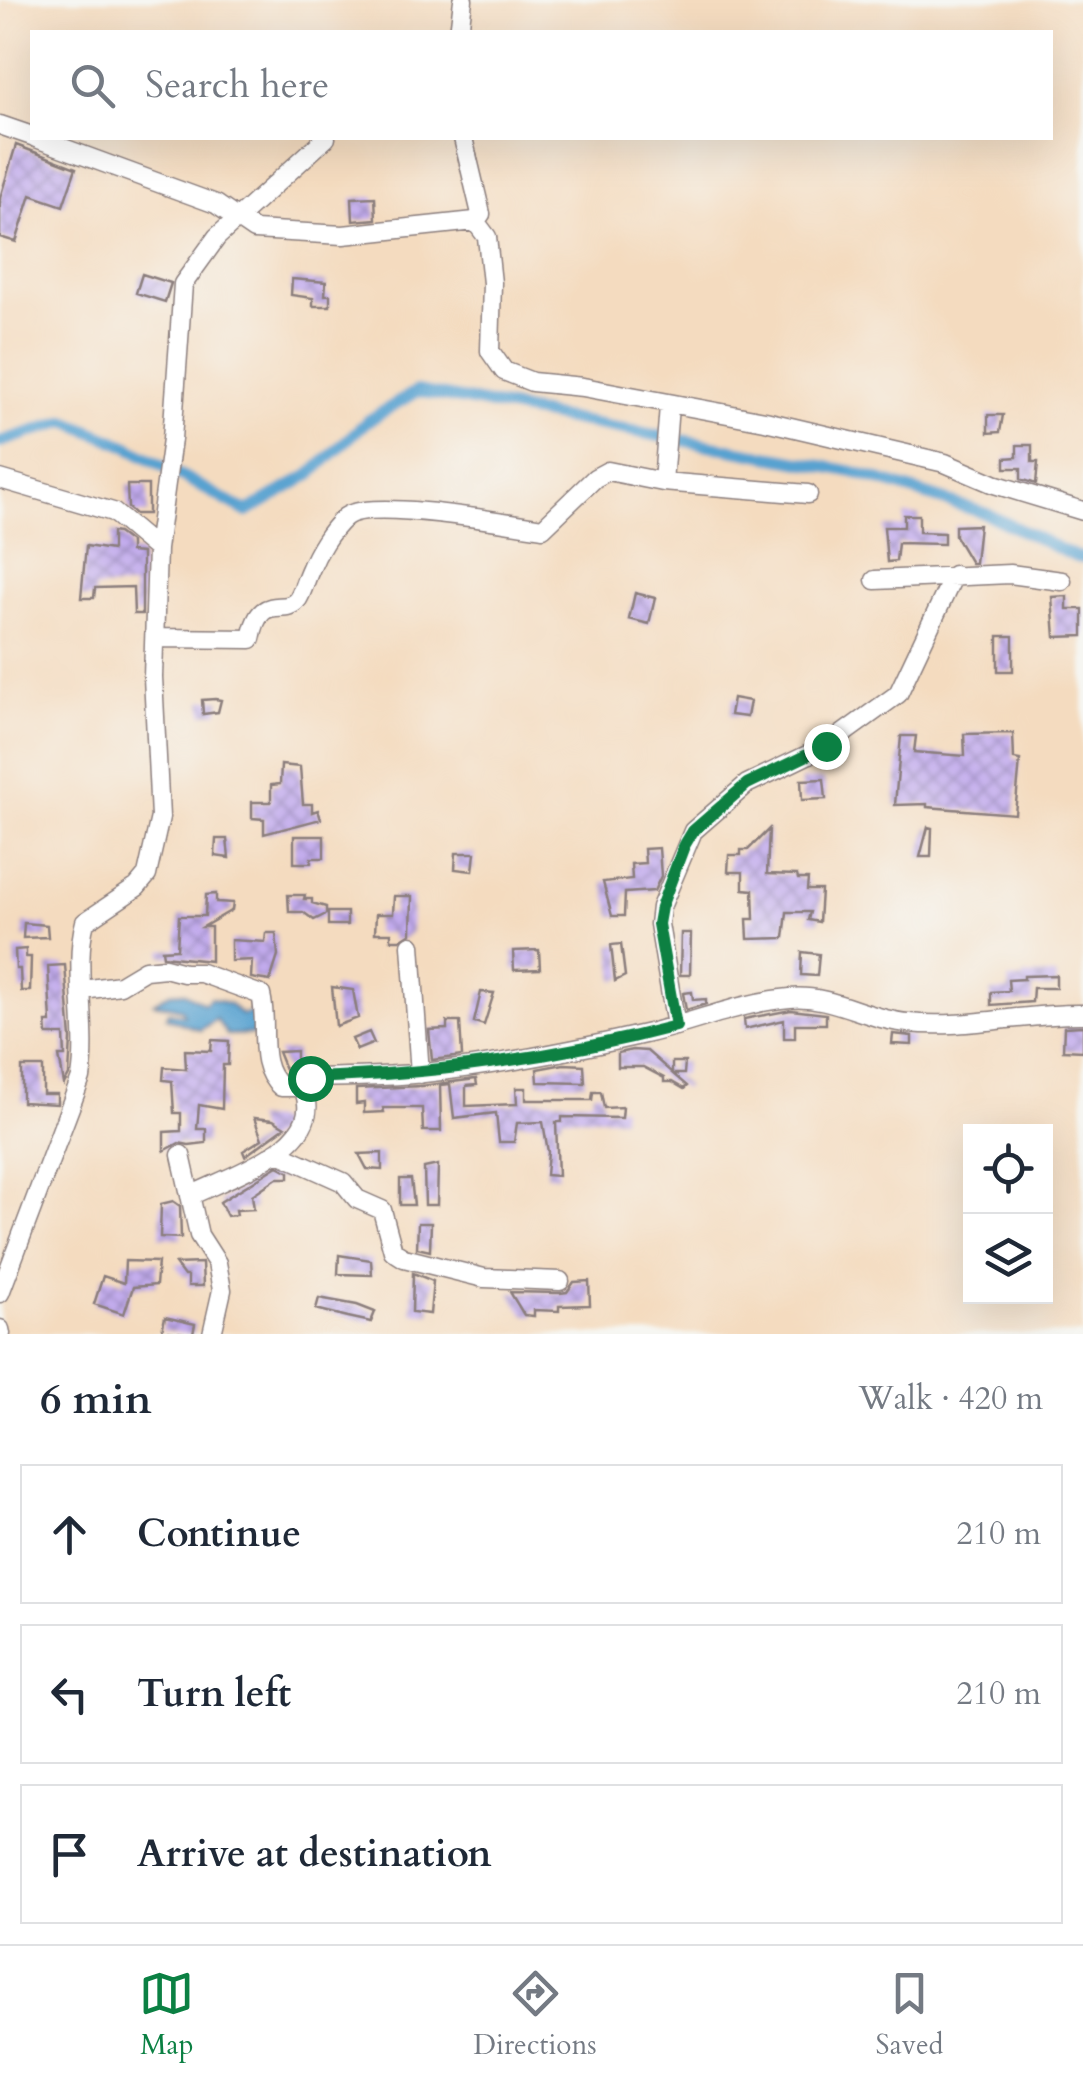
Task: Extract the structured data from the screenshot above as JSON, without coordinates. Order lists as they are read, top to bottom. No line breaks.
{"page":{"search":"Search here","heading":["6 min","Walk · 420 m"],"list":[["Continue","210 m"],["Turn left","210 m"],"Arrive at destination"],"nav":["Map","Directions","Saved"]}}
